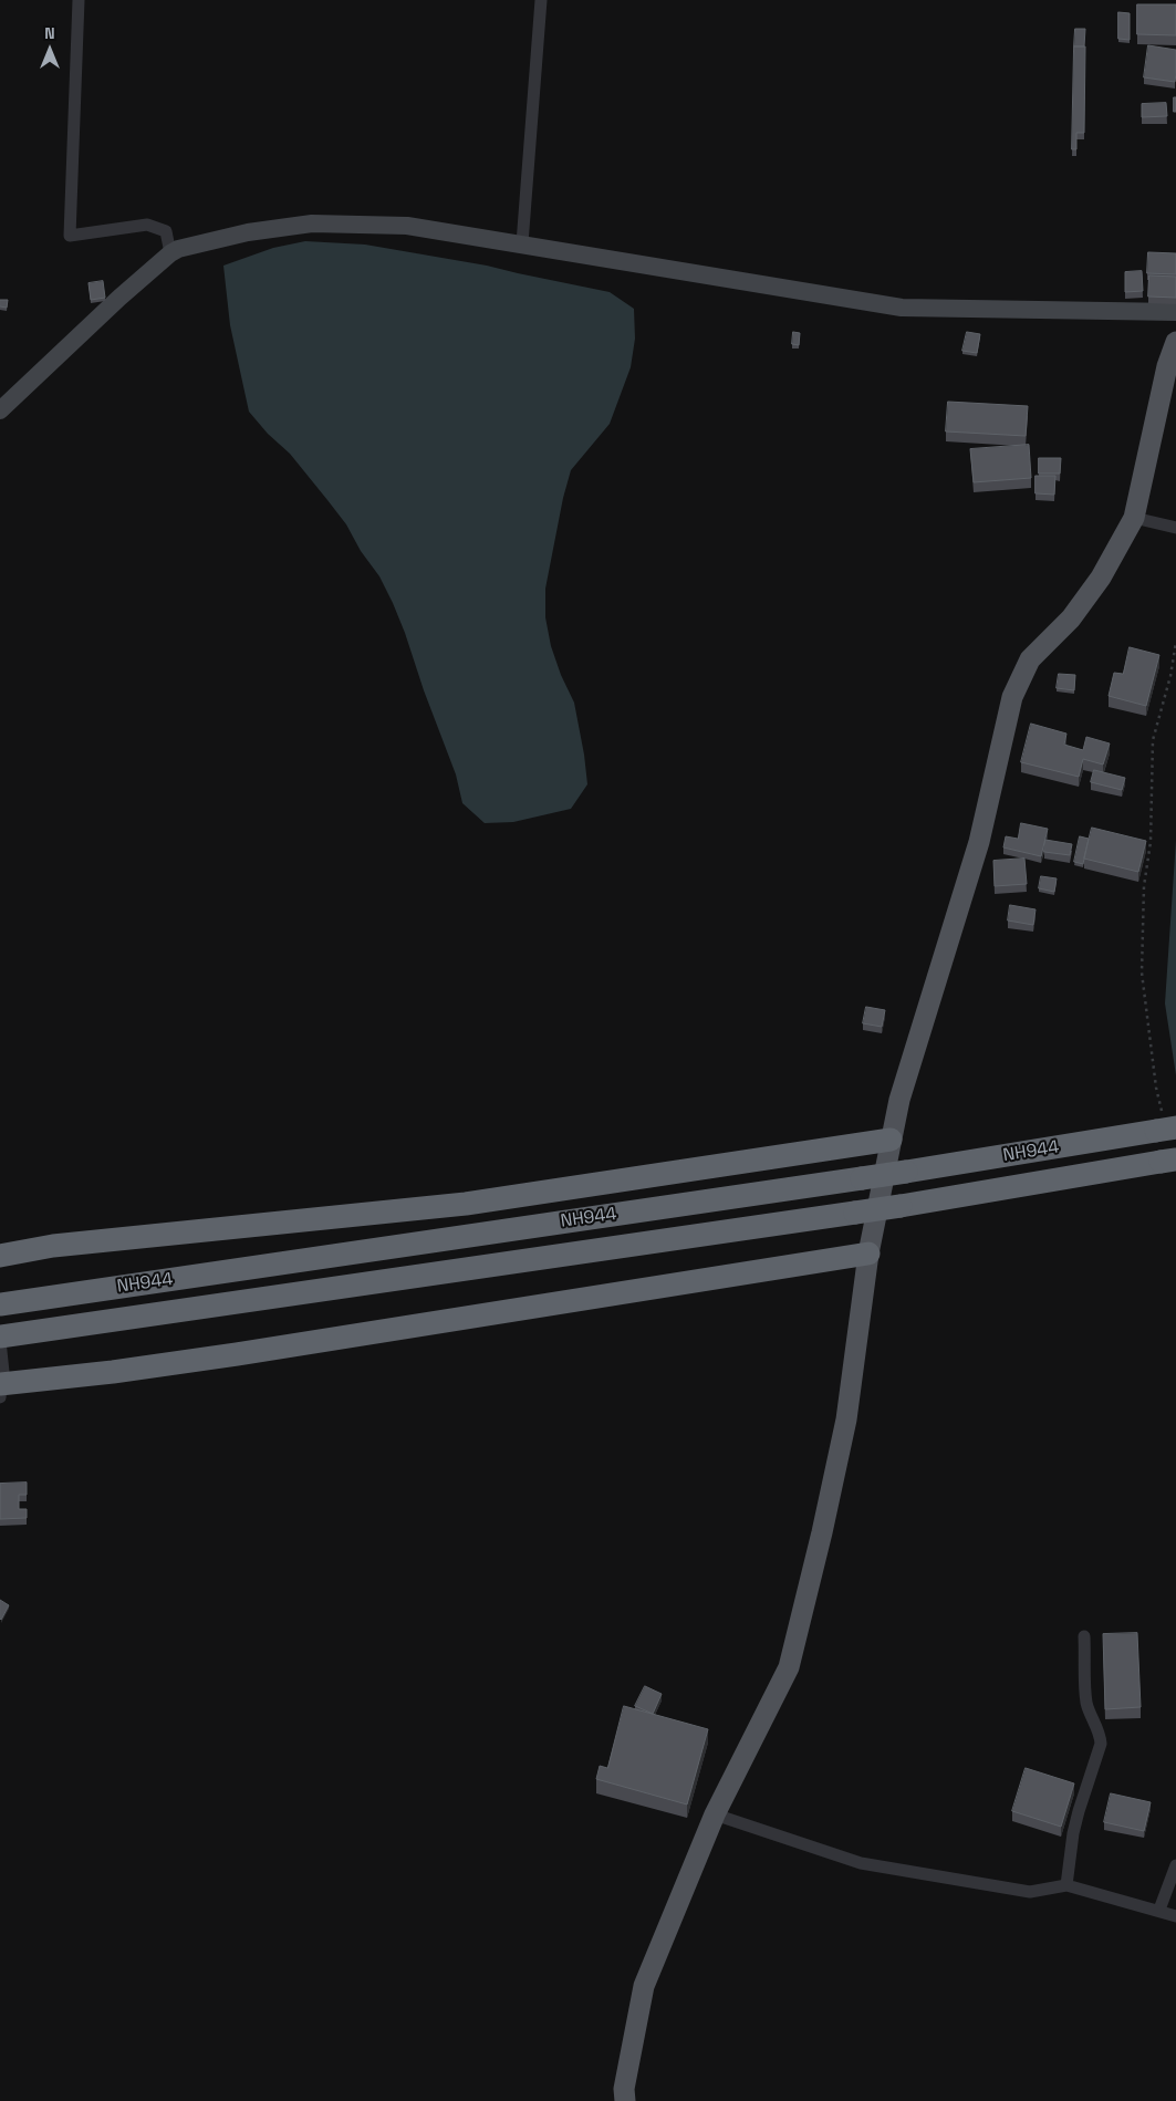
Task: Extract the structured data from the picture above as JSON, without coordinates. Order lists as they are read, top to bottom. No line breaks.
{"streets":{"highway":["NH944"]},"north":"top"}
